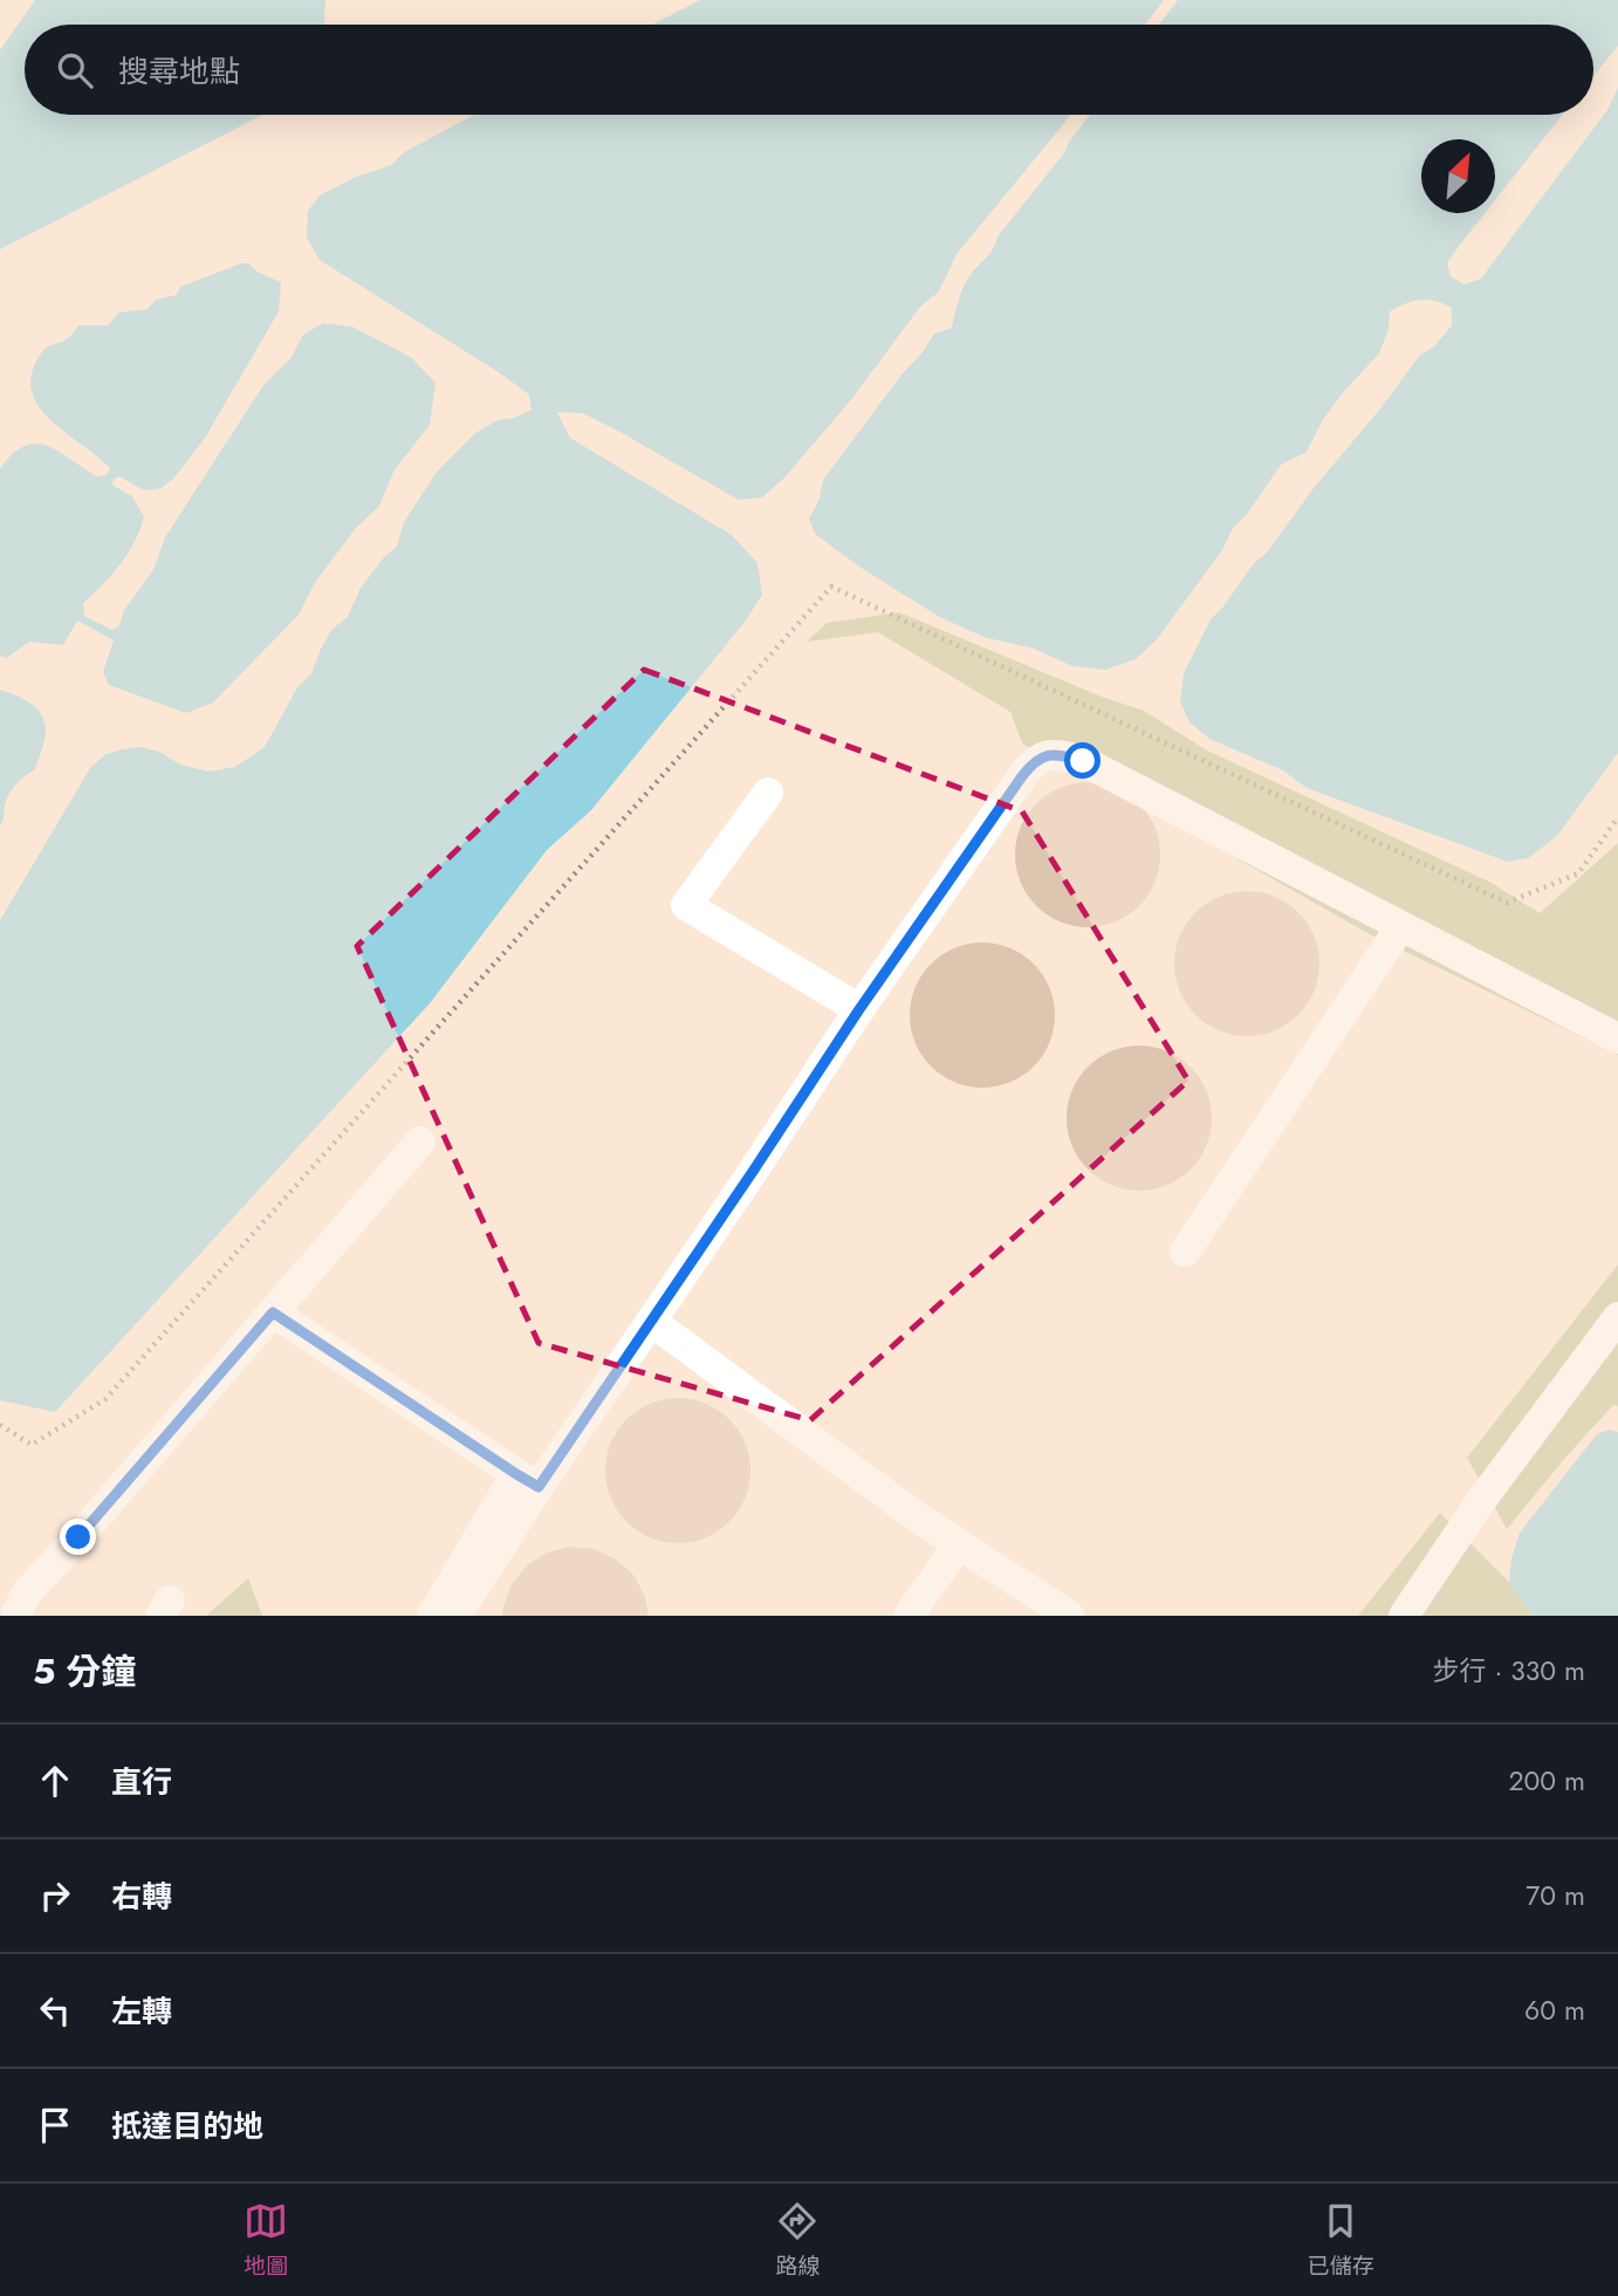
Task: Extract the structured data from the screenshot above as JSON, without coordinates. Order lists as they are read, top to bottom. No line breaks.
{"north":"top right","page":{"search":"搜尋地點","heading":["5 分鐘","步行 · 330 m"],"list":[["直行","200 m"],["右轉","70 m"],["左轉","60 m"],"抵達目的地"],"nav":["地圖","路線","已儲存"]}}
